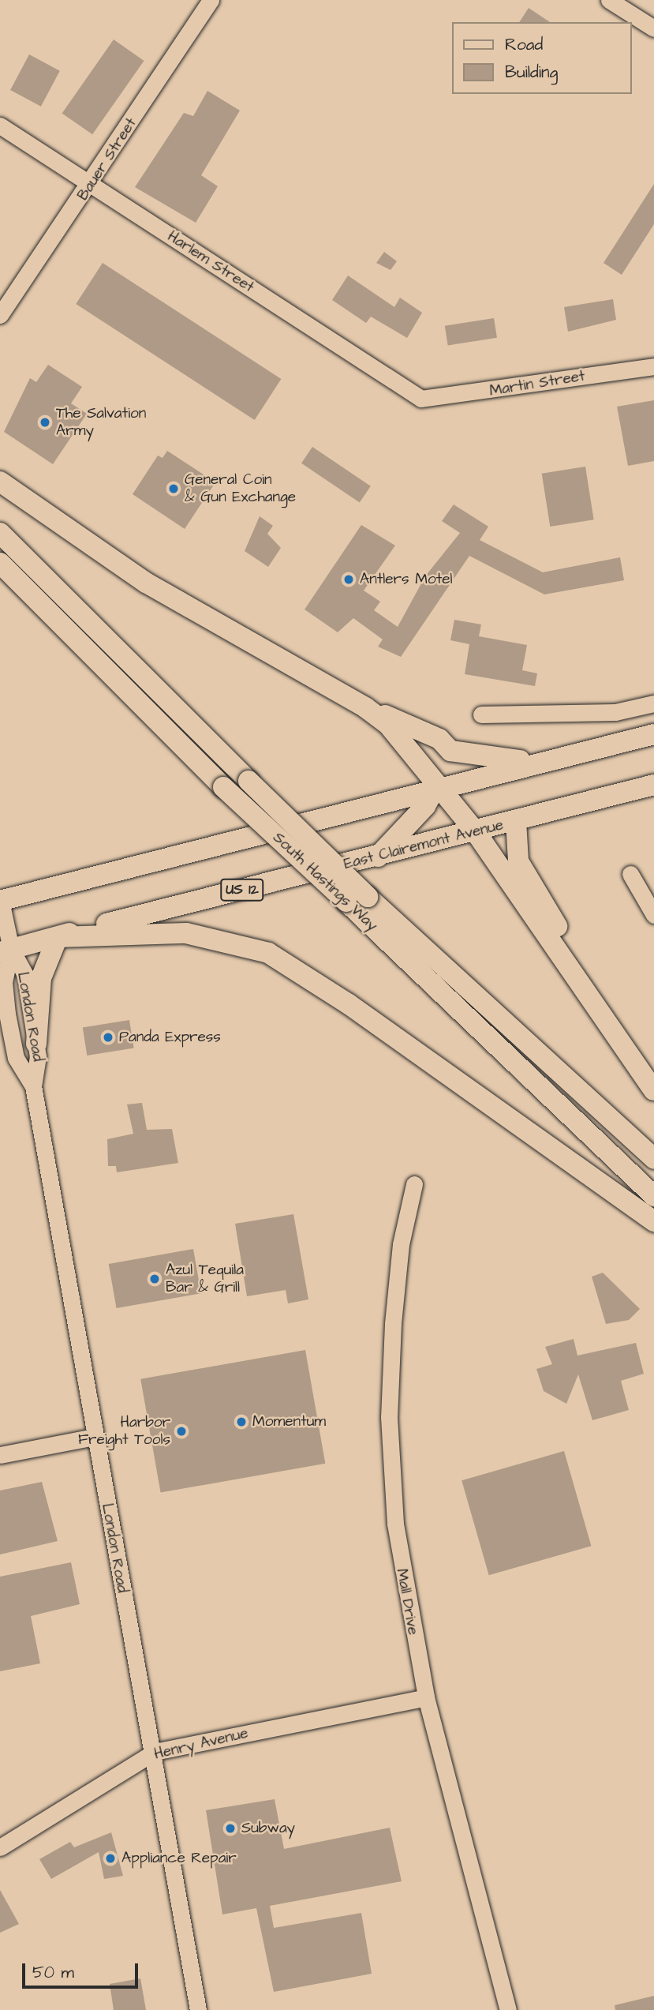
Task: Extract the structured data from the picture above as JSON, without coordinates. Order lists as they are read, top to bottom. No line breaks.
{"streets":{"main road":["East Clairemont Avenue","South Hastings Way","US 12"],"street":["Bauer Street","Harlem Street","Martin Street","London Road","Mall Drive","Henry Avenue"]},"crossings":[["Bauer Street","Harlem Street"],["Harlem Street","Martin Street"],["East Clairemont Avenue","London Road"],["London Road","Henry Avenue"],["Mall Drive","Henry Avenue"]],"places":["The Salvation Army","General Coin & Gun Exchange","Antlers Motel","Panda Express","Azul Tequila Bar & Grill","Momentum","Harbor Freight Tools","Subway","Appliance Repair"],"legend":["Road","Building"],"scale_bar":"50 m"}
